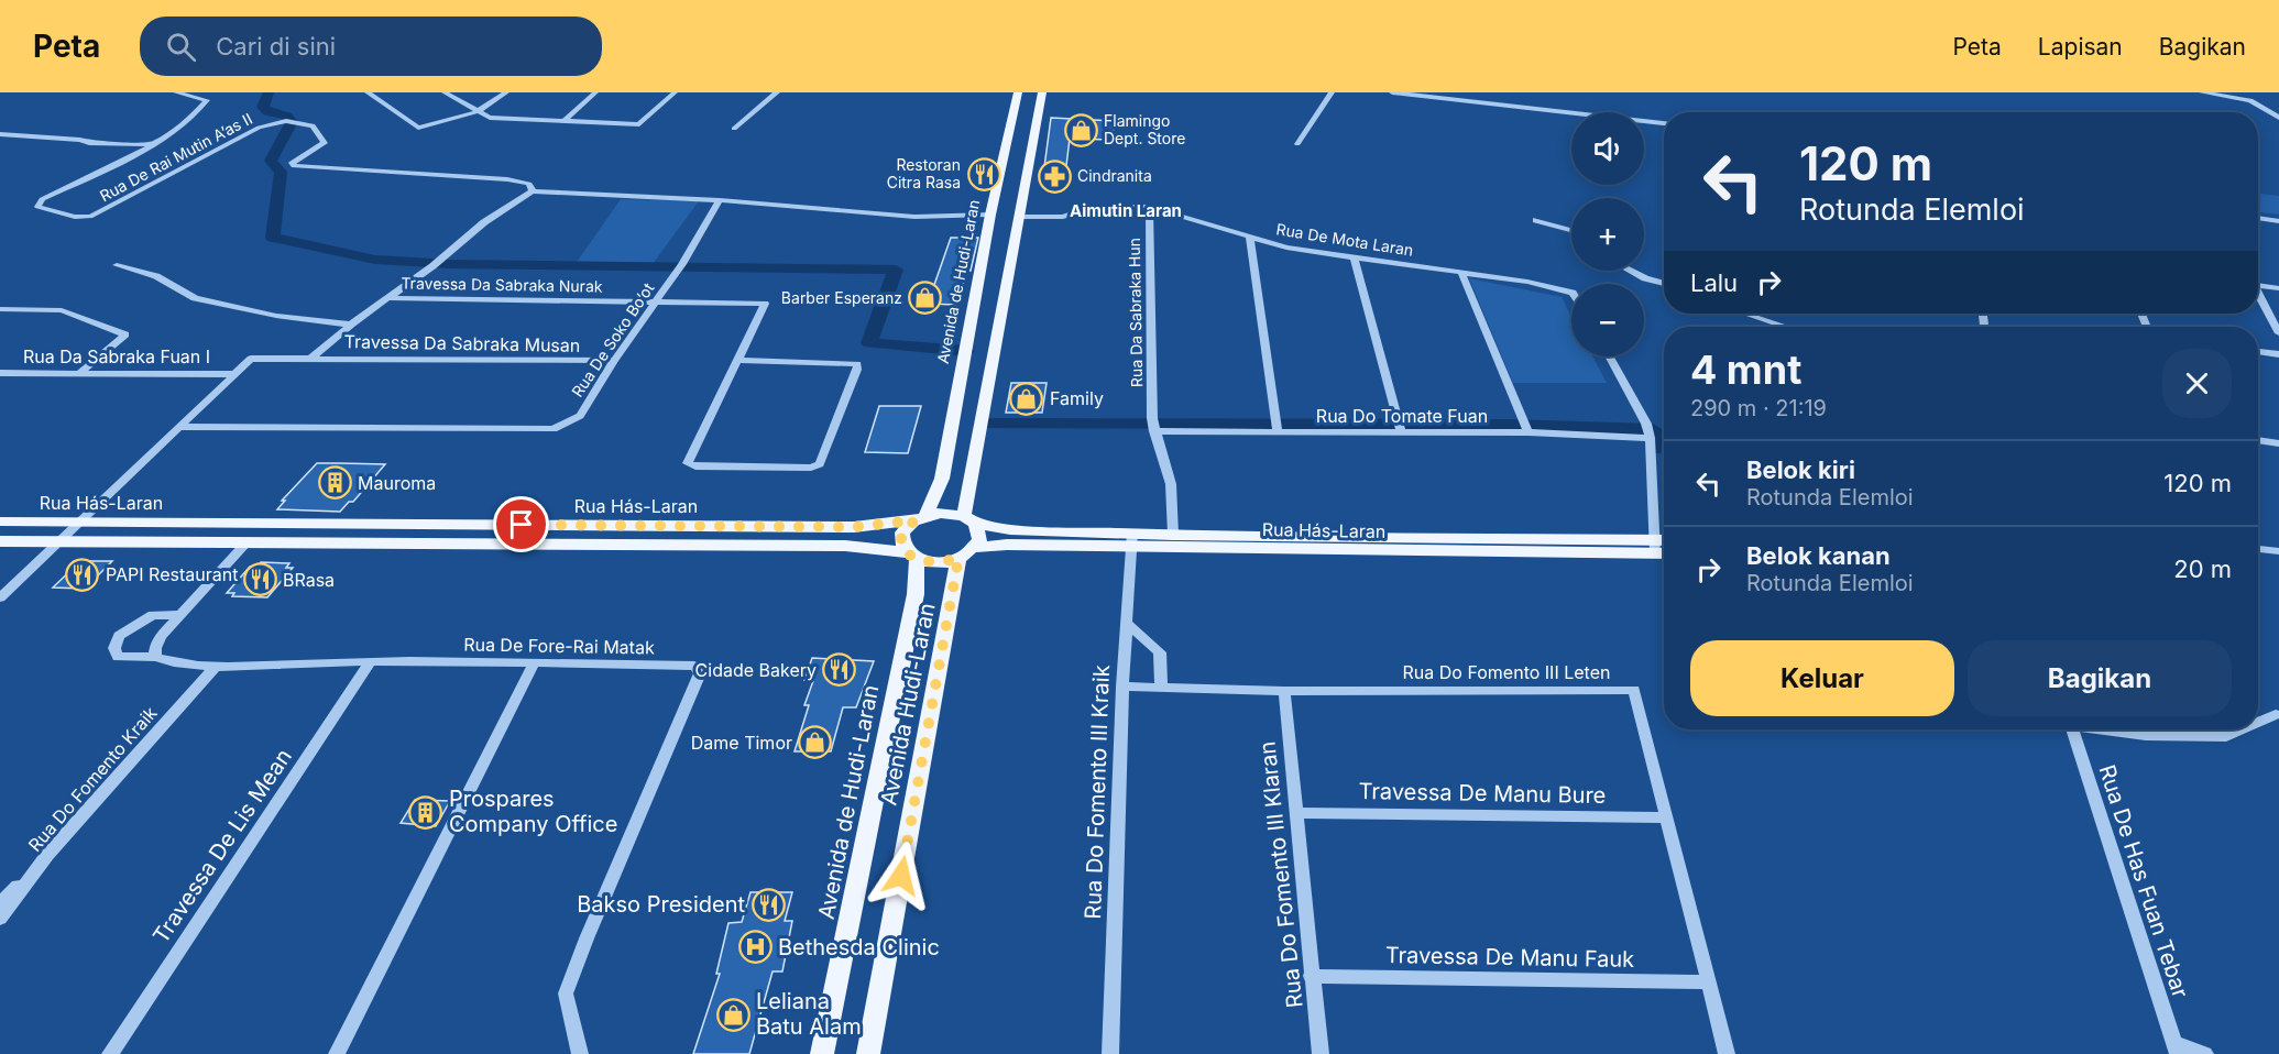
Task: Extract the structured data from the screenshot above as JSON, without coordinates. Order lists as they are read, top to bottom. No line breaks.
{"streets":{"main road":["Avenida de Hudi-Laran","Rua Hás-Laran","Avenida Hudi-Laran"],"street":["Rua De Rai Mutin A’as II","Rua De Mota Laran","Travessa Da Sabraka Nurak","Rua Da Sabraka Hun","Rua De Soko Bo’ot","Travessa Da Sabraka Musan","Rua Da Sabraka Fuan I","Rua Do Tomate Fuan","Rua De Fore-Rai Matak","Rua Do Fomento III Leten","Rua Do Fomento Kraik","Rua Do Fomento III Kraik","Travessa De Manu Bure","Travessa De Lis Mean","Rua Do Fomento III Klaran","Rua De Has Fuan Tebar","Travessa De Manu Fauk"]},"crossings":[["Rua De Mota Laran","Rua Da Sabraka Hun"],["Avenida de Hudi-Laran","Rua Hás-Laran"],["Avenida de Hudi-Laran","Avenida Hudi-Laran"],["Travessa Da Sabraka Nurak","Rua De Soko Bo’ot"],["Rua Da Sabraka Hun","Rua Do Tomate Fuan"],["Rua De Soko Bo’ot","Travessa Da Sabraka Musan"],["Travessa Da Sabraka Musan","Rua Da Sabraka Fuan I"],["Rua Hás-Laran","Avenida Hudi-Laran"],["Rua Hás-Laran","Rua Do Fomento III Kraik"],["Rua De Fore-Rai Matak","Rua Do Fomento Kraik"],["Rua De Fore-Rai Matak","Travessa De Lis Mean"],["Rua Do Fomento III Leten","Rua Do Fomento III Kraik"],["Rua Do Fomento III Leten","Travessa De Manu Bure"],["Rua Do Fomento III Leten","Rua Do Fomento III Klaran"],["Rua Do Fomento III Leten","Travessa De Manu Fauk"],["Travessa De Manu Bure","Rua Do Fomento III Klaran"],["Rua Do Fomento III Klaran","Travessa De Manu Fauk"]],"districts":["Aimutin Laran"],"places":{"shop":["Flamingo Dept. Store","Barber Esperanz","Family","Dame Timor","Leliana Batu Alam"],"restaurant":["Restoran Citra Rasa","PAPI Restaurant","BRasa","Cidade Bakery","Bakso President"],"pharmacy":["Cindranita"],"building":["Mauroma","Prospares Company Office"],"hospital":["Bethesda Clinic"]},"page":{"header":"Peta","search":"Cari di sini","nav":["Peta","Lapisan","Bagikan"],"map_buttons":["+","−"],"turn":["120 m","Rotunda Elemloi"],"then":"Lalu","heading":["4 mnt","290 m · 21:19"],"list":[{"name":"Belok kiri","note":"Rotunda Elemloi","value":"120 m"},{"name":"Belok kanan","note":"Rotunda Elemloi","value":"20 m"}],"buttons":["Keluar","Bagikan"]}}
